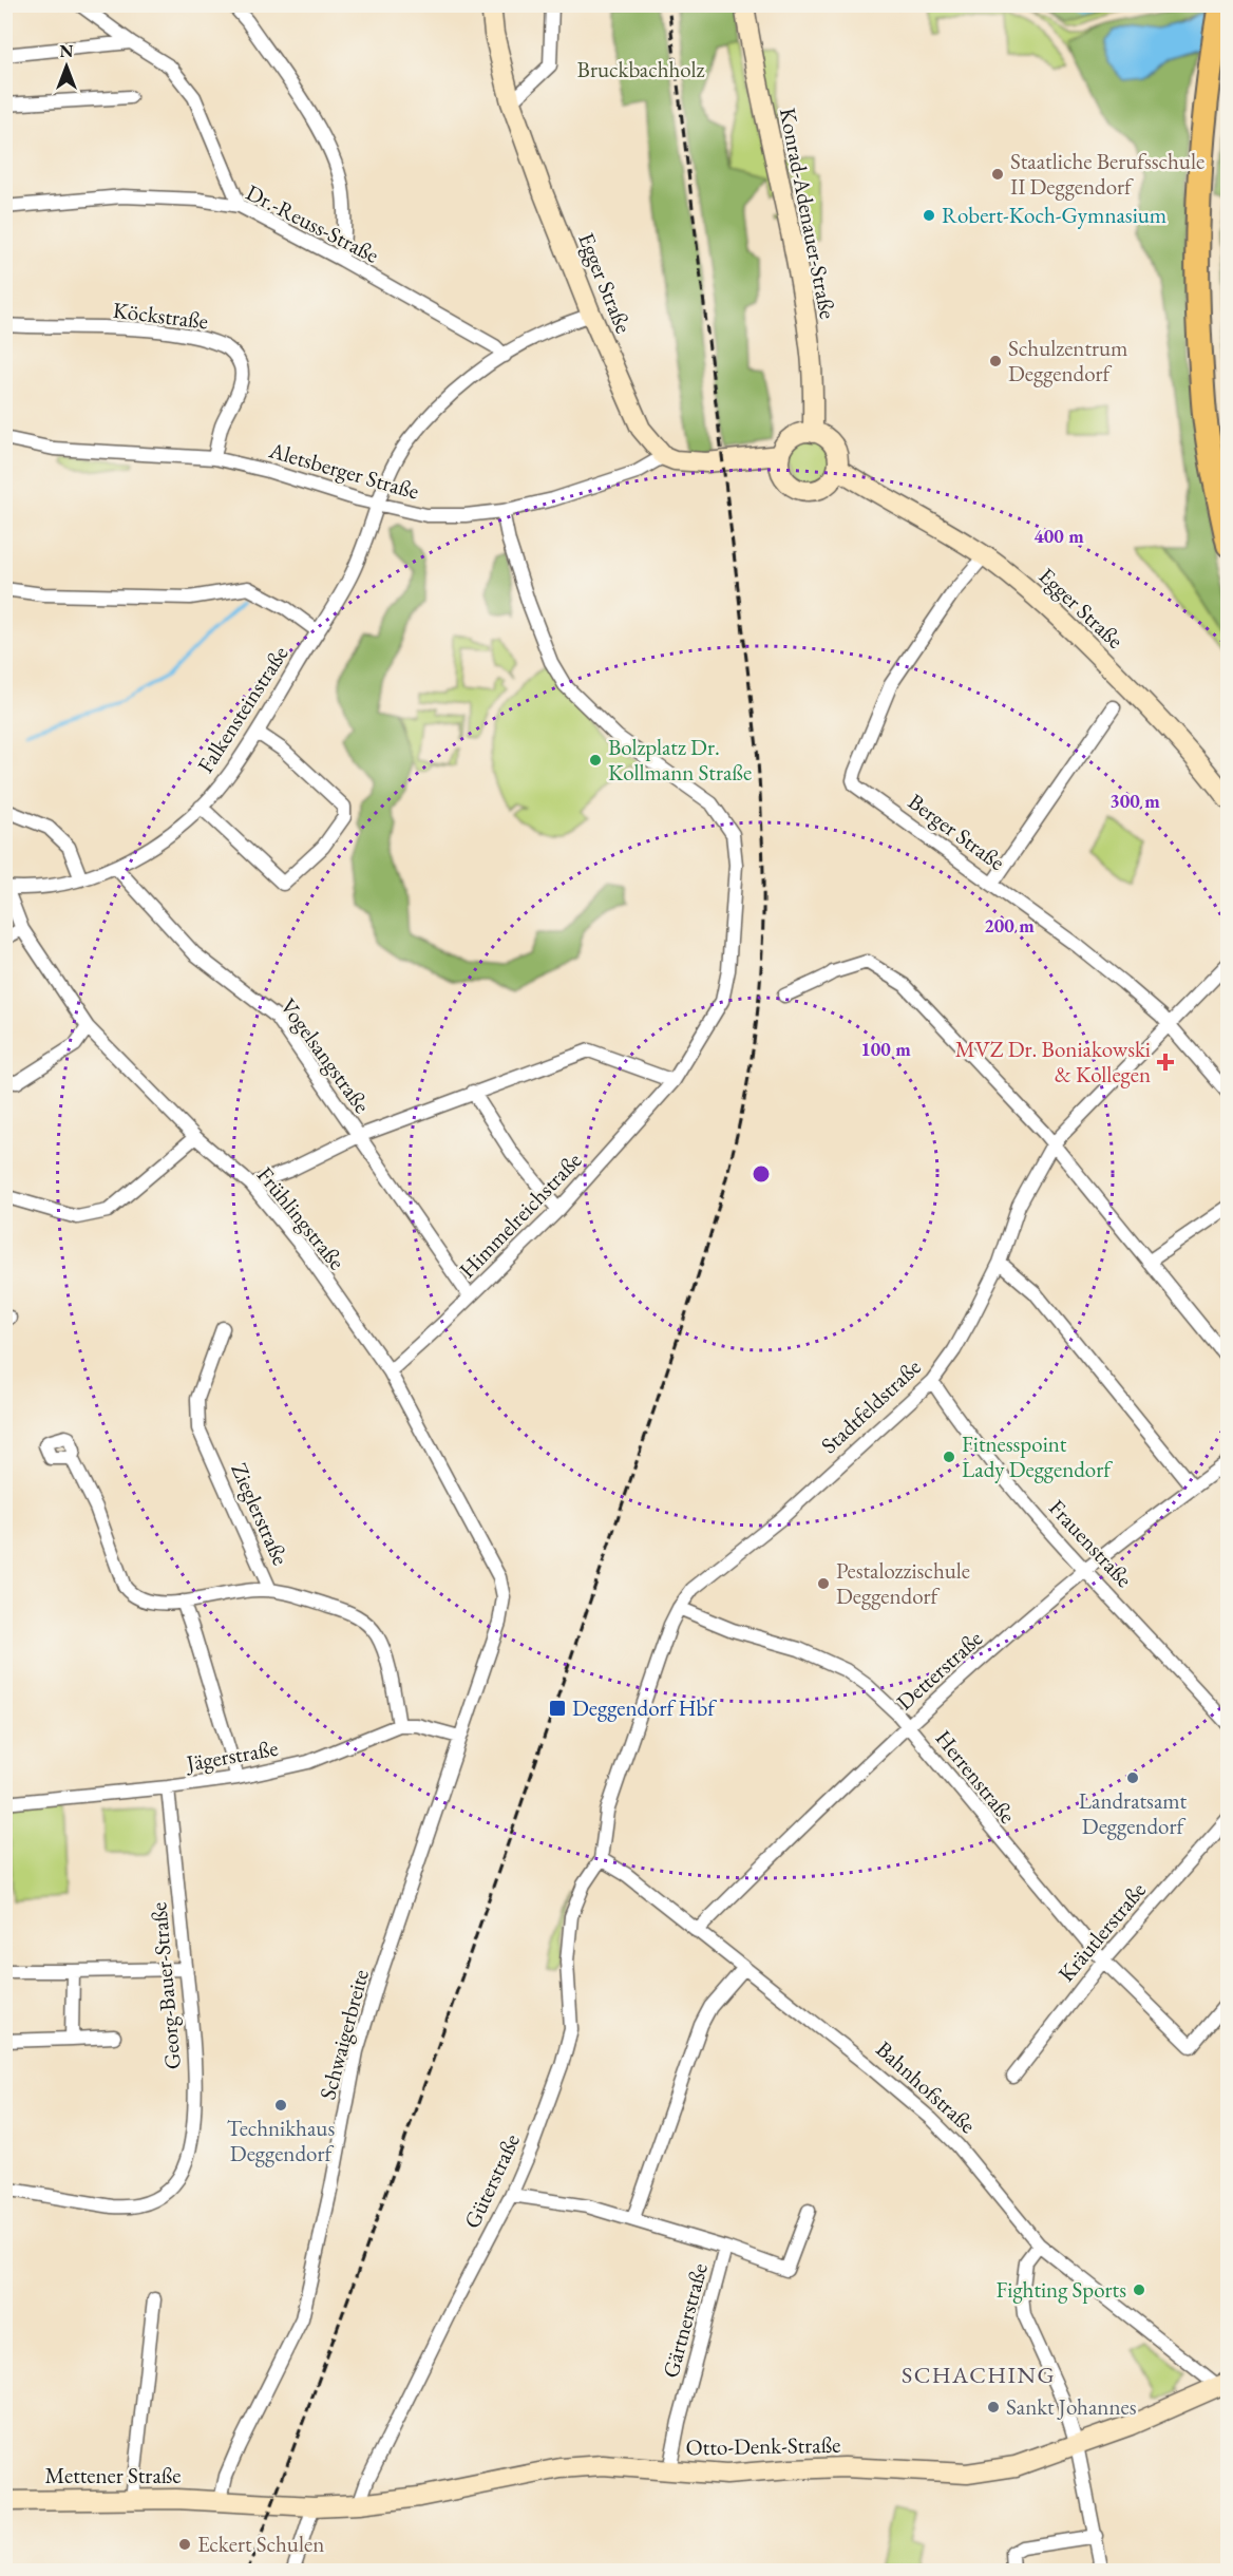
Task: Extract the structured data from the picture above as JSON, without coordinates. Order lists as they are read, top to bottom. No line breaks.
{"streets":{"street":["Konrad-Adenauer-Straße","Dr.-Reuss-Straße","Egger Straße","Köckstraße","Aletsberger Straße","Falkensteinstraße","Berger Straße","Vogelsangstraße","Himmelreichstraße","Frühlingstraße","Stadtfeldstraße","Zieglerstraße","Frauenstraße","Detterstraße","Jägerstraße","Herrenstraße","Kräutlerstraße","Georg-Bauer-Straße","Schwaigerbreite","Bahnhofstraße","Güterstraße","Gärtnerstraße","Otto-Denk-Straße","Mettener Straße"]},"crossings":[["Konrad-Adenauer-Straße","Egger Straße"],["Dr.-Reuss-Straße","Falkensteinstraße"],["Egger Straße","Aletsberger Straße"],["Egger Straße","Falkensteinstraße"],["Egger Straße","Berger Straße"],["Köckstraße","Aletsberger Straße"],["Aletsberger Straße","Falkensteinstraße"],["Aletsberger Straße","Himmelreichstraße"],["Falkensteinstraße","Vogelsangstraße"],["Falkensteinstraße","Frühlingstraße"],["Berger Straße","Stadtfeldstraße"],["Vogelsangstraße","Himmelreichstraße"],["Himmelreichstraße","Frühlingstraße"],["Frühlingstraße","Schwaigerbreite"],["Stadtfeldstraße","Frauenstraße"],["Stadtfeldstraße","Herrenstraße"],["Stadtfeldstraße","Bahnhofstraße"],["Stadtfeldstraße","Güterstraße"],["Zieglerstraße","Jägerstraße"],["Frauenstraße","Detterstraße"],["Detterstraße","Herrenstraße"],["Detterstraße","Bahnhofstraße"],["Jägerstraße","Georg-Bauer-Straße"],["Jägerstraße","Schwaigerbreite"],["Herrenstraße","Kräutlerstraße"],["Schwaigerbreite","Otto-Denk-Straße"],["Schwaigerbreite","Mettener Straße"],["Bahnhofstraße","Güterstraße"],["Bahnhofstraße","Otto-Denk-Straße"],["Güterstraße","Gärtnerstraße"],["Güterstraße","Otto-Denk-Straße"],["Gärtnerstraße","Otto-Denk-Straße"],["Otto-Denk-Straße","Mettener Straße"]],"districts":["SCHACHING"],"parks":["Bruckbachholz"],"places":{"other":["Staatliche Berufsschule II Deggendorf","Robert-Koch-Gymnasium","Schulzentrum Deggendorf","Bolzplatz Dr. Kollmann Straße","Fitnesspoint Lady Deggendorf","Pestalozzischule Deggendorf","Landratsamt Deggendorf","Technikhaus Deggendorf","Fighting Sports","Sankt Johannes","Eckert Schulen"],"health":["MVZ Dr. Boniakowski & Kollegen"],"transit":["Deggendorf Hbf"]},"north":"top","rings":["400 m","300 m","200 m","100 m"]}
